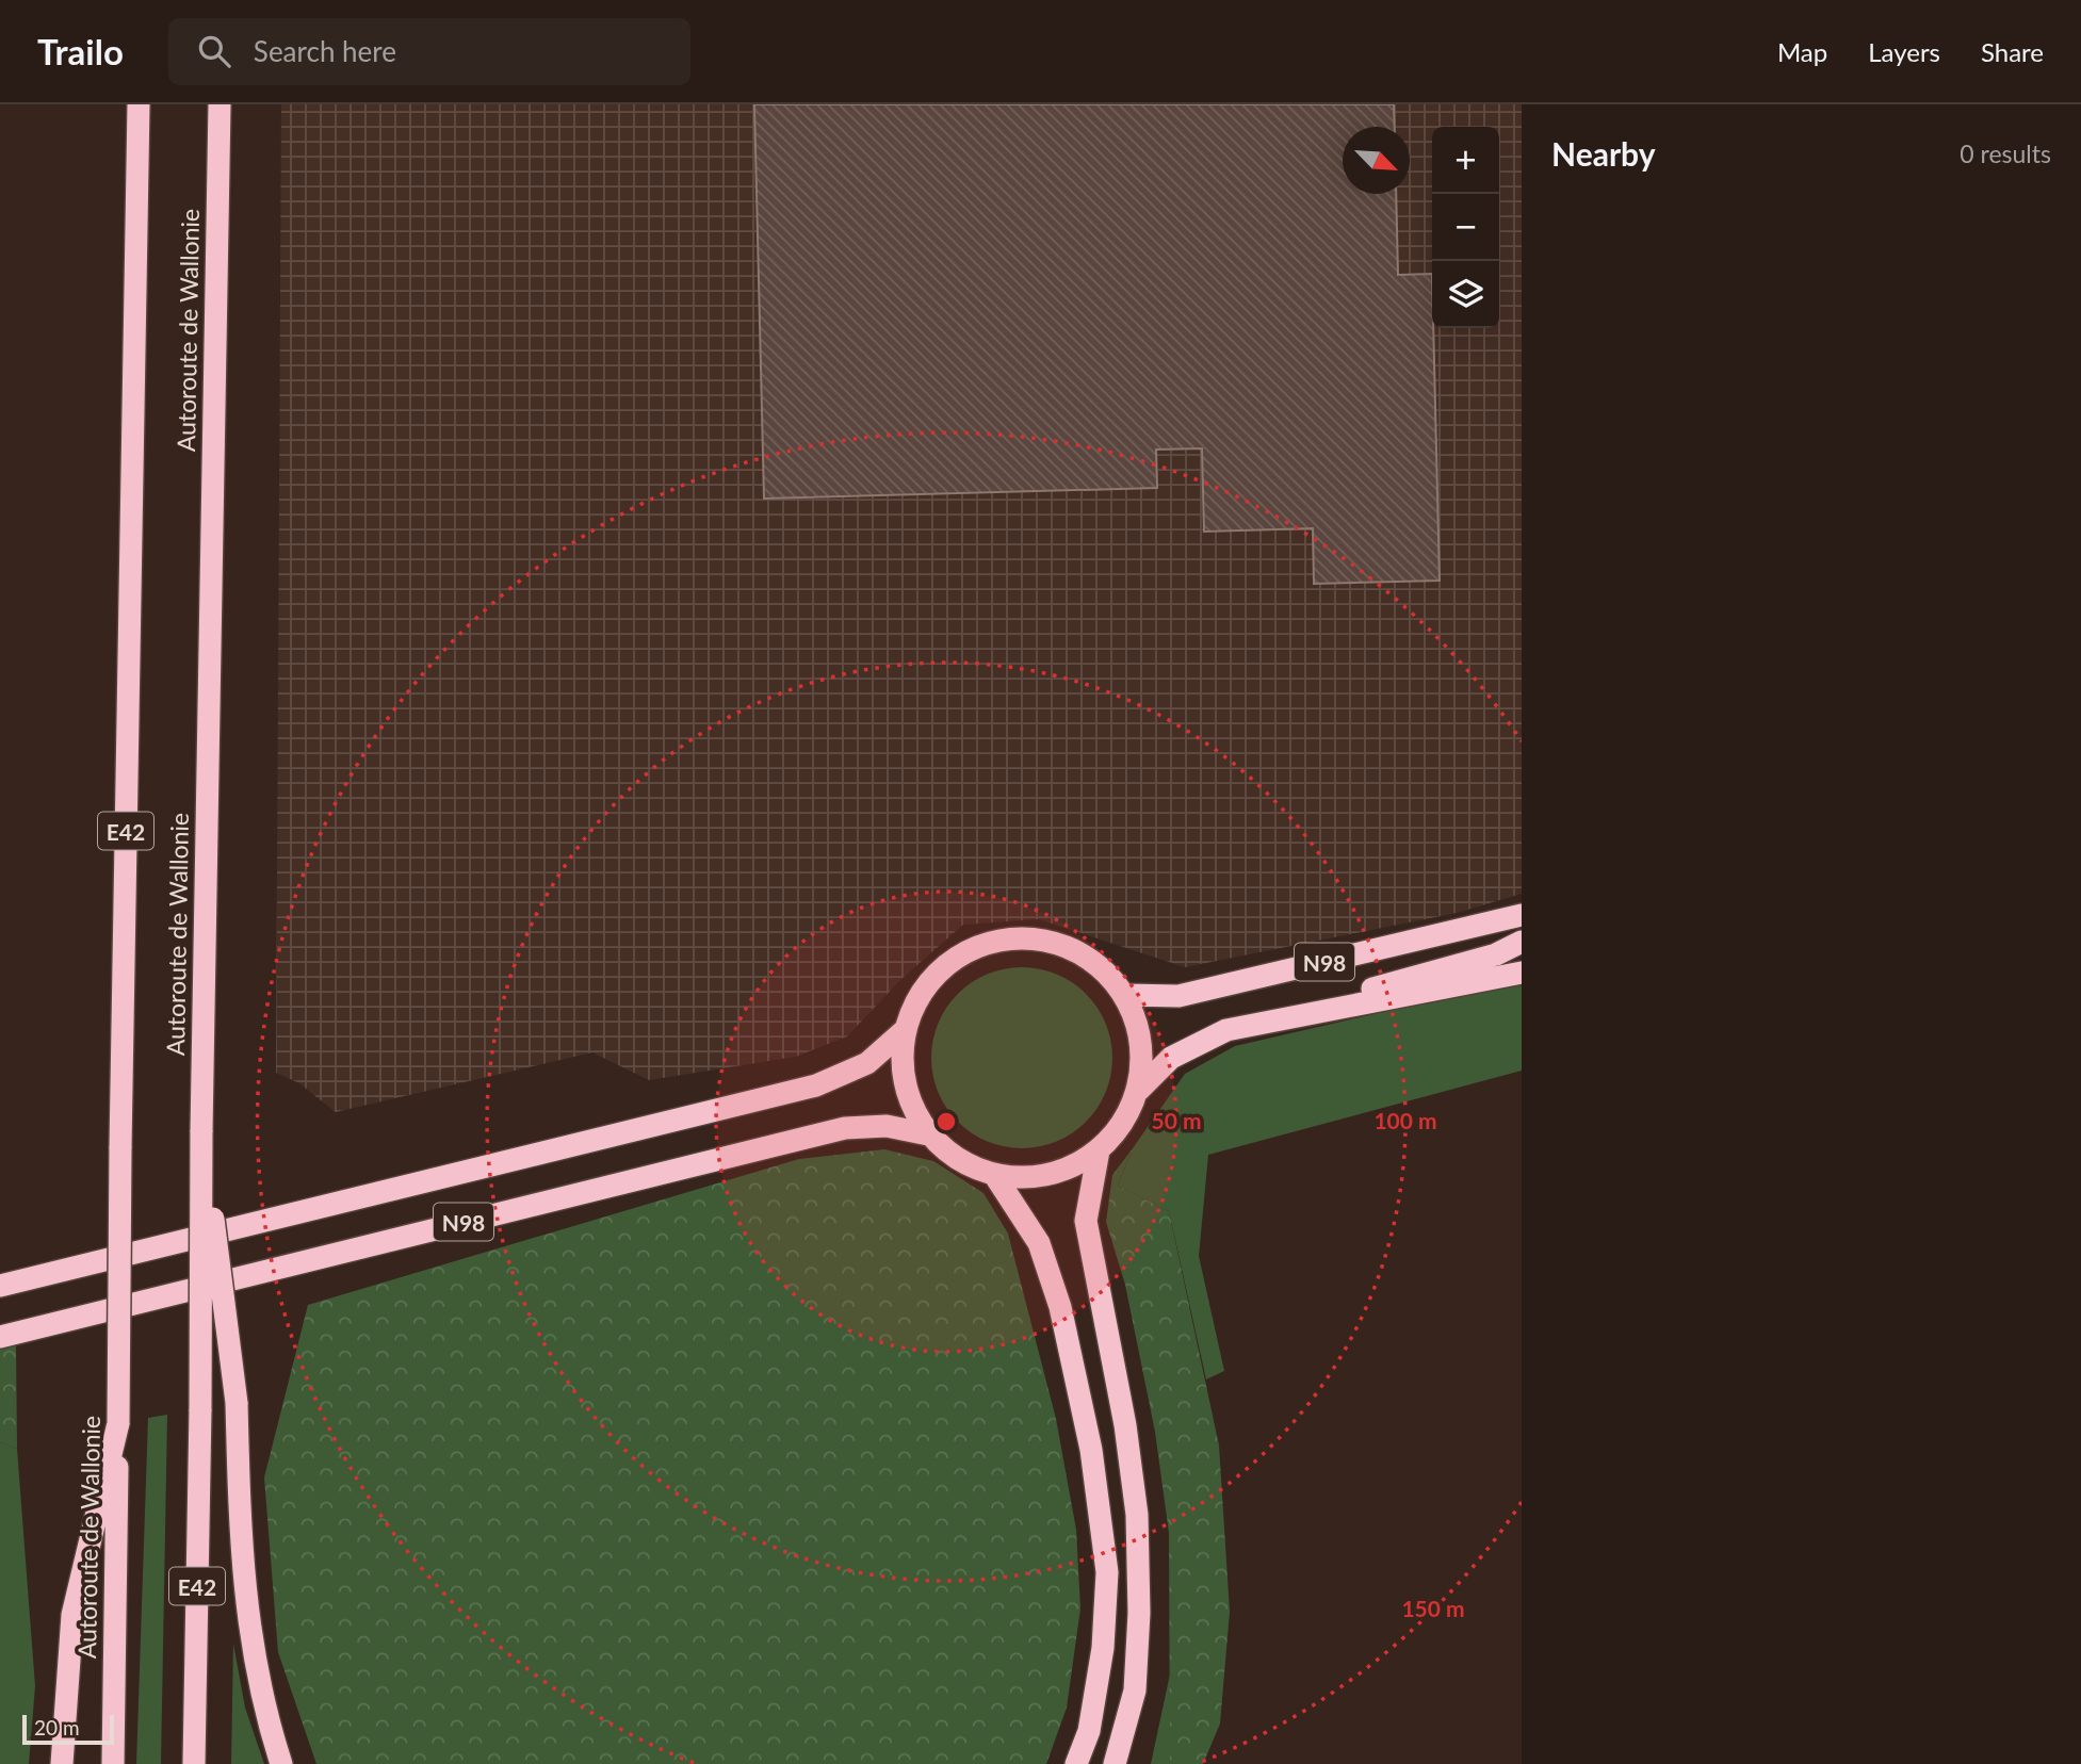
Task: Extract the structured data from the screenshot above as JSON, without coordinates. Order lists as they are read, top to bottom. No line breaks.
{"streets":{"highway":["Autoroute de Wallonie","E42","N98"]},"scale_bar":"20 m","north":"bottom right","page":{"header":"Trailo","search":"Search here","nav":["Map","Layers","Share"],"heading":["Nearby","0 results"],"map_buttons":["+","−"],"scale":"20 m"},"rings":["50 m","100 m","150 m"]}
